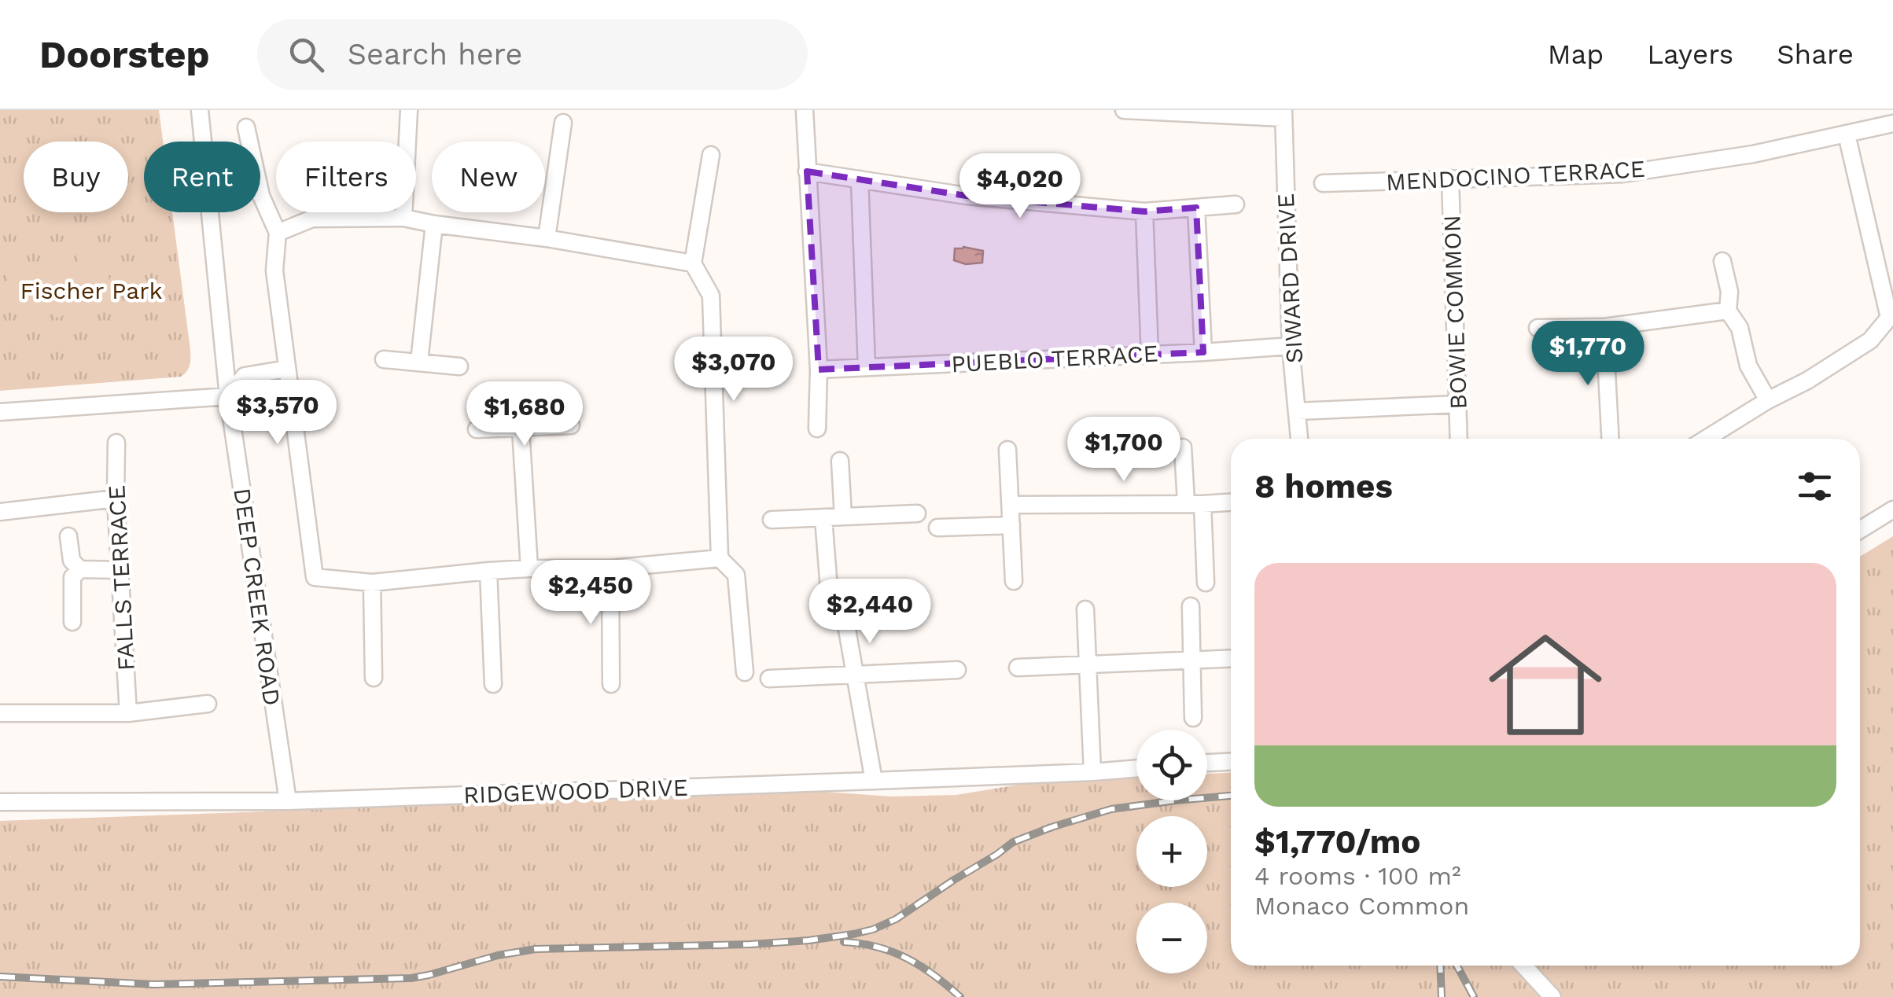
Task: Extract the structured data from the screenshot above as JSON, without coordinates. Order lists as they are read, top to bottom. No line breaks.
{"streets":{"street":["MENDOCINO TERRACE","SIWARD DRIVE","BOWIE COMMON","PUEBLO TERRACE","FALLS TERRACE","DEEP CREEK ROAD","RIDGEWOOD DRIVE"]},"crossings":[["MENDOCINO TERRACE","BOWIE COMMON"],["SIWARD DRIVE","PUEBLO TERRACE"],["DEEP CREEK ROAD","RIDGEWOOD DRIVE"]],"parks":["Fischer Park"],"page":{"header":"Doorstep","search":"Search here","nav":["Map","Layers","Share"],"chip":["Buy","Rent","Filters","New"],"price":["$4,020","$1,770","$3,070","$3,570","$1,680","$1,700","$2,450","$2,440"],"heading":"8 homes","list":[{"name":"$1,770/mo","note":"4 rooms · 100 m² · Monaco Common"}],"map_buttons":["+","−"]}}
